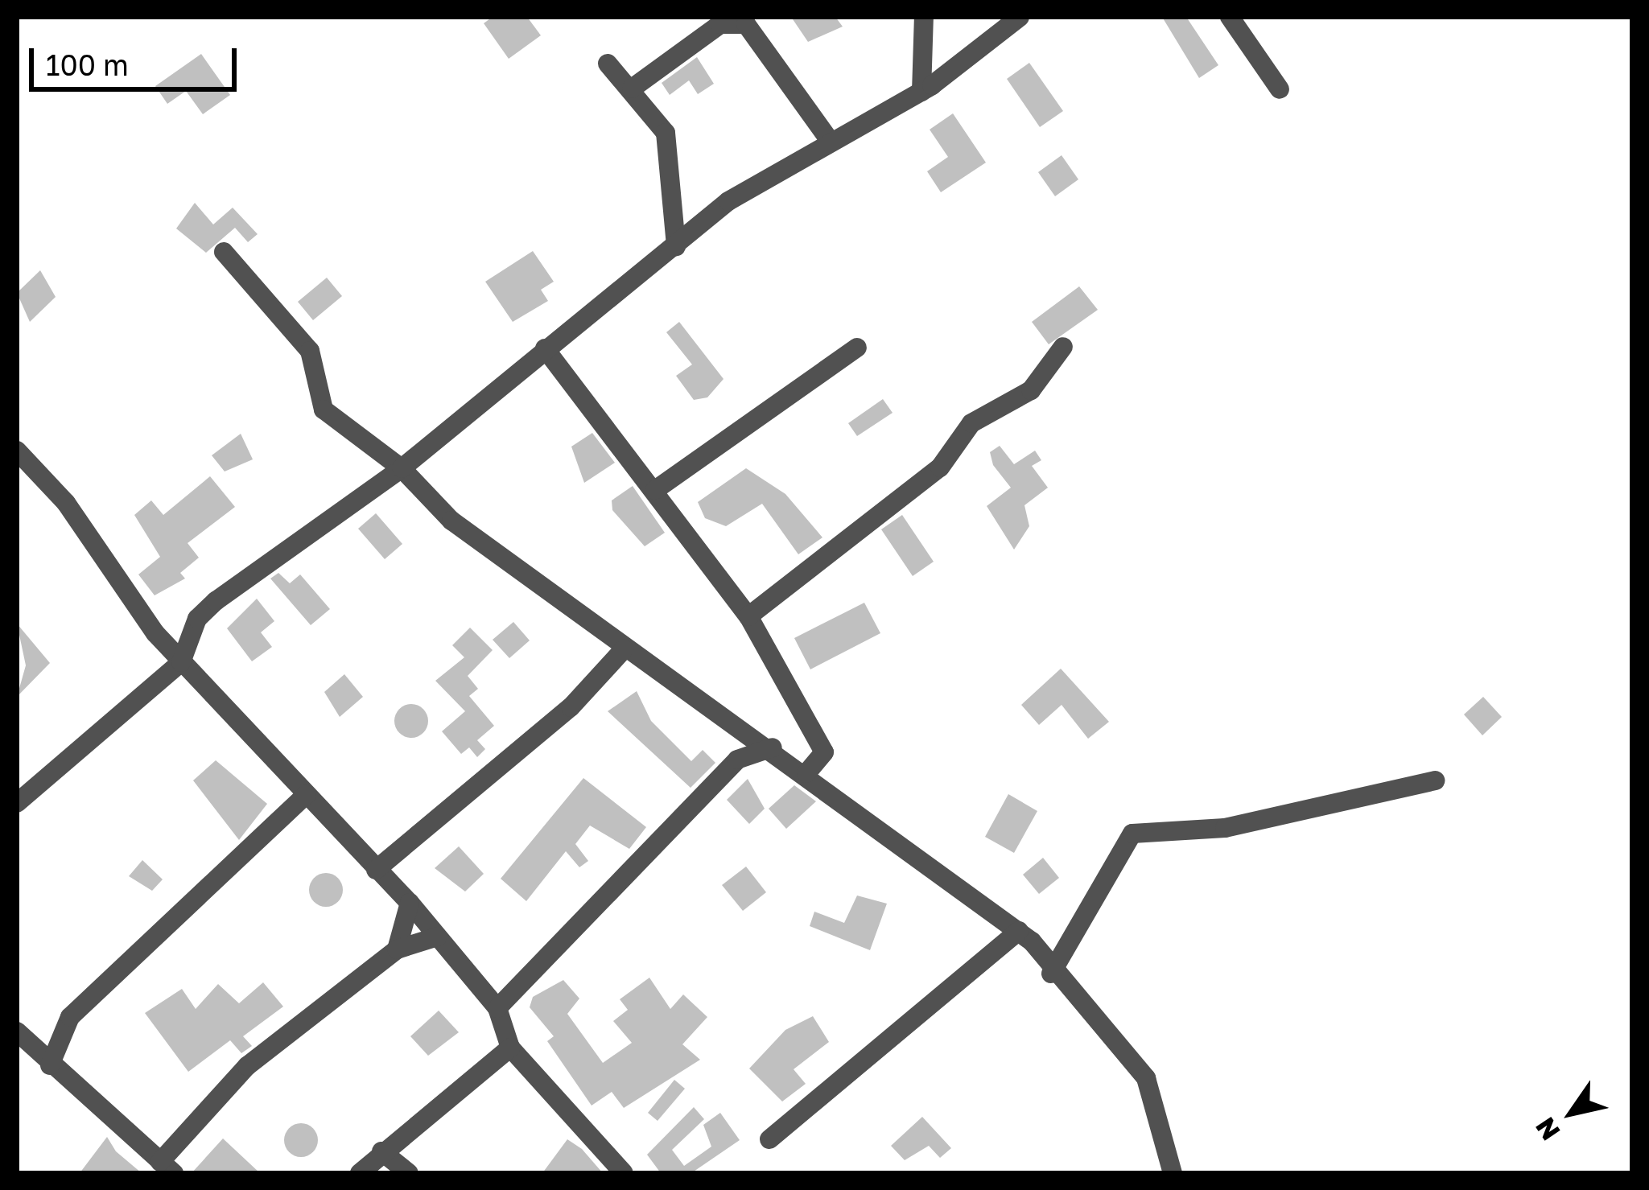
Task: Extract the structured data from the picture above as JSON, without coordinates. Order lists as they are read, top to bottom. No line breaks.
{"scale_bar":"100 m","north":"bottom left"}
